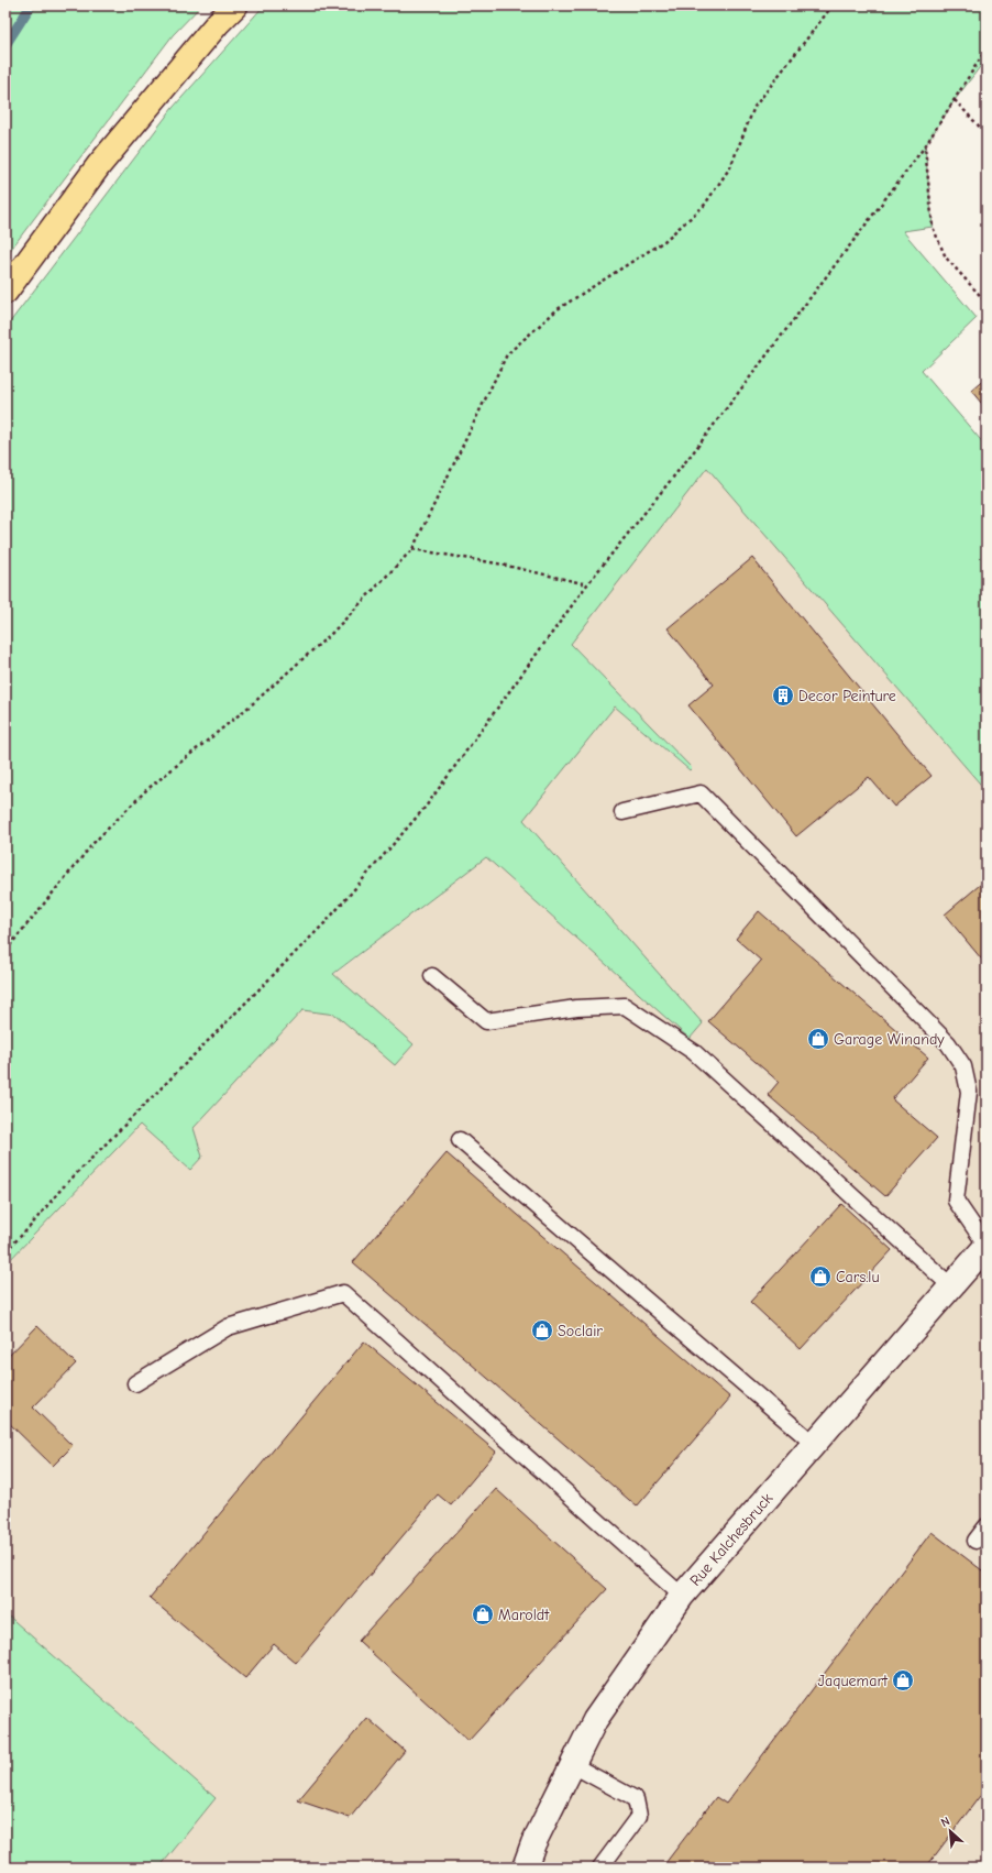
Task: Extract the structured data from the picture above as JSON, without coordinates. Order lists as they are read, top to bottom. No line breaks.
{"streets":{"street":["Rue Kalchesbruck"]},"places":{"building":["Decor Peinture"],"shop":["Garage Winandy","Cars.lu","Soclair","Maroldt","Jaquemart"]},"north":"top left"}
